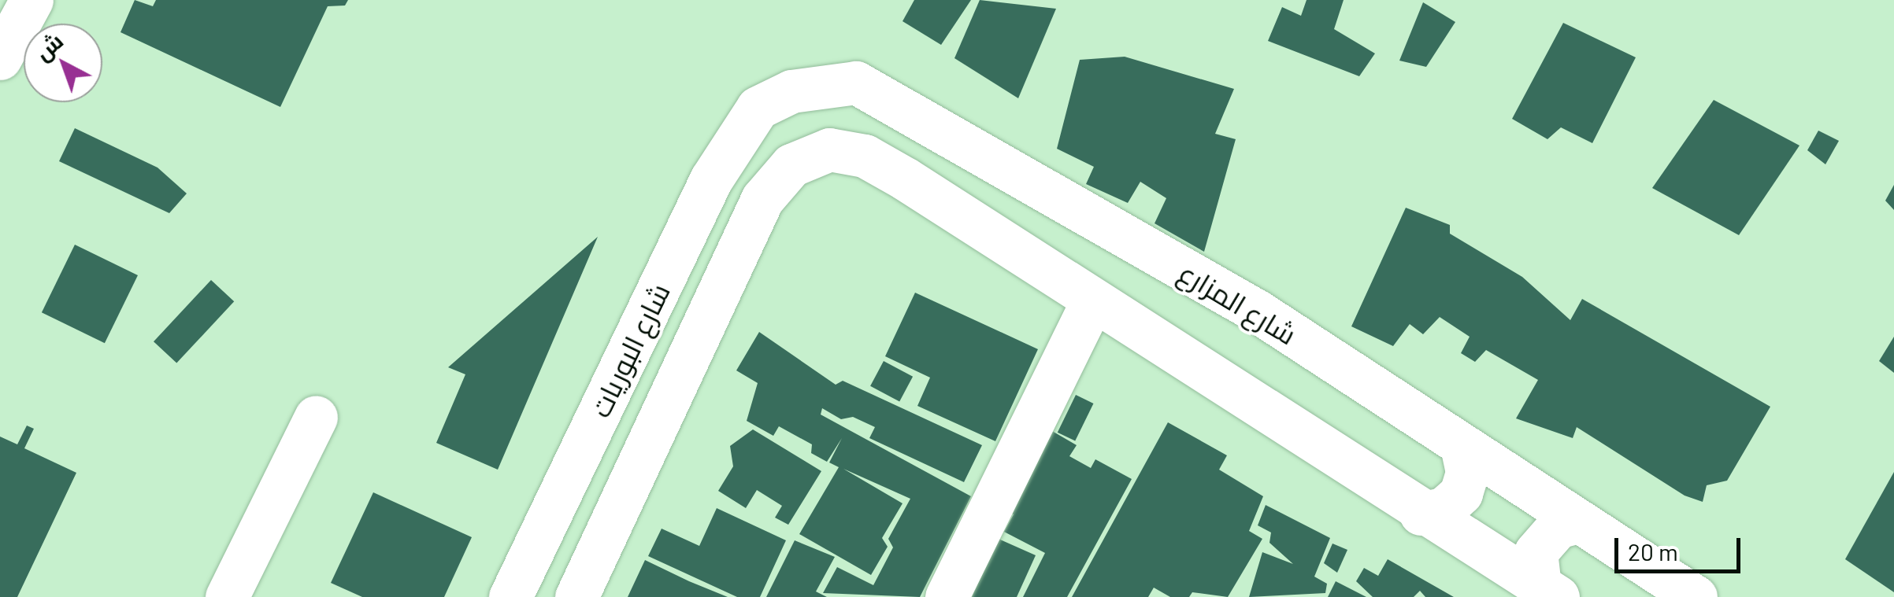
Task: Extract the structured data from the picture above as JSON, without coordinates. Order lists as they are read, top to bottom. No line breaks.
{"streets":{"street":["شارع المزارع","شارع البوريات"]},"crossings":[["شارع المزارع","شارع البوريات"]],"scale_bar":"20 m","north":"top left"}
